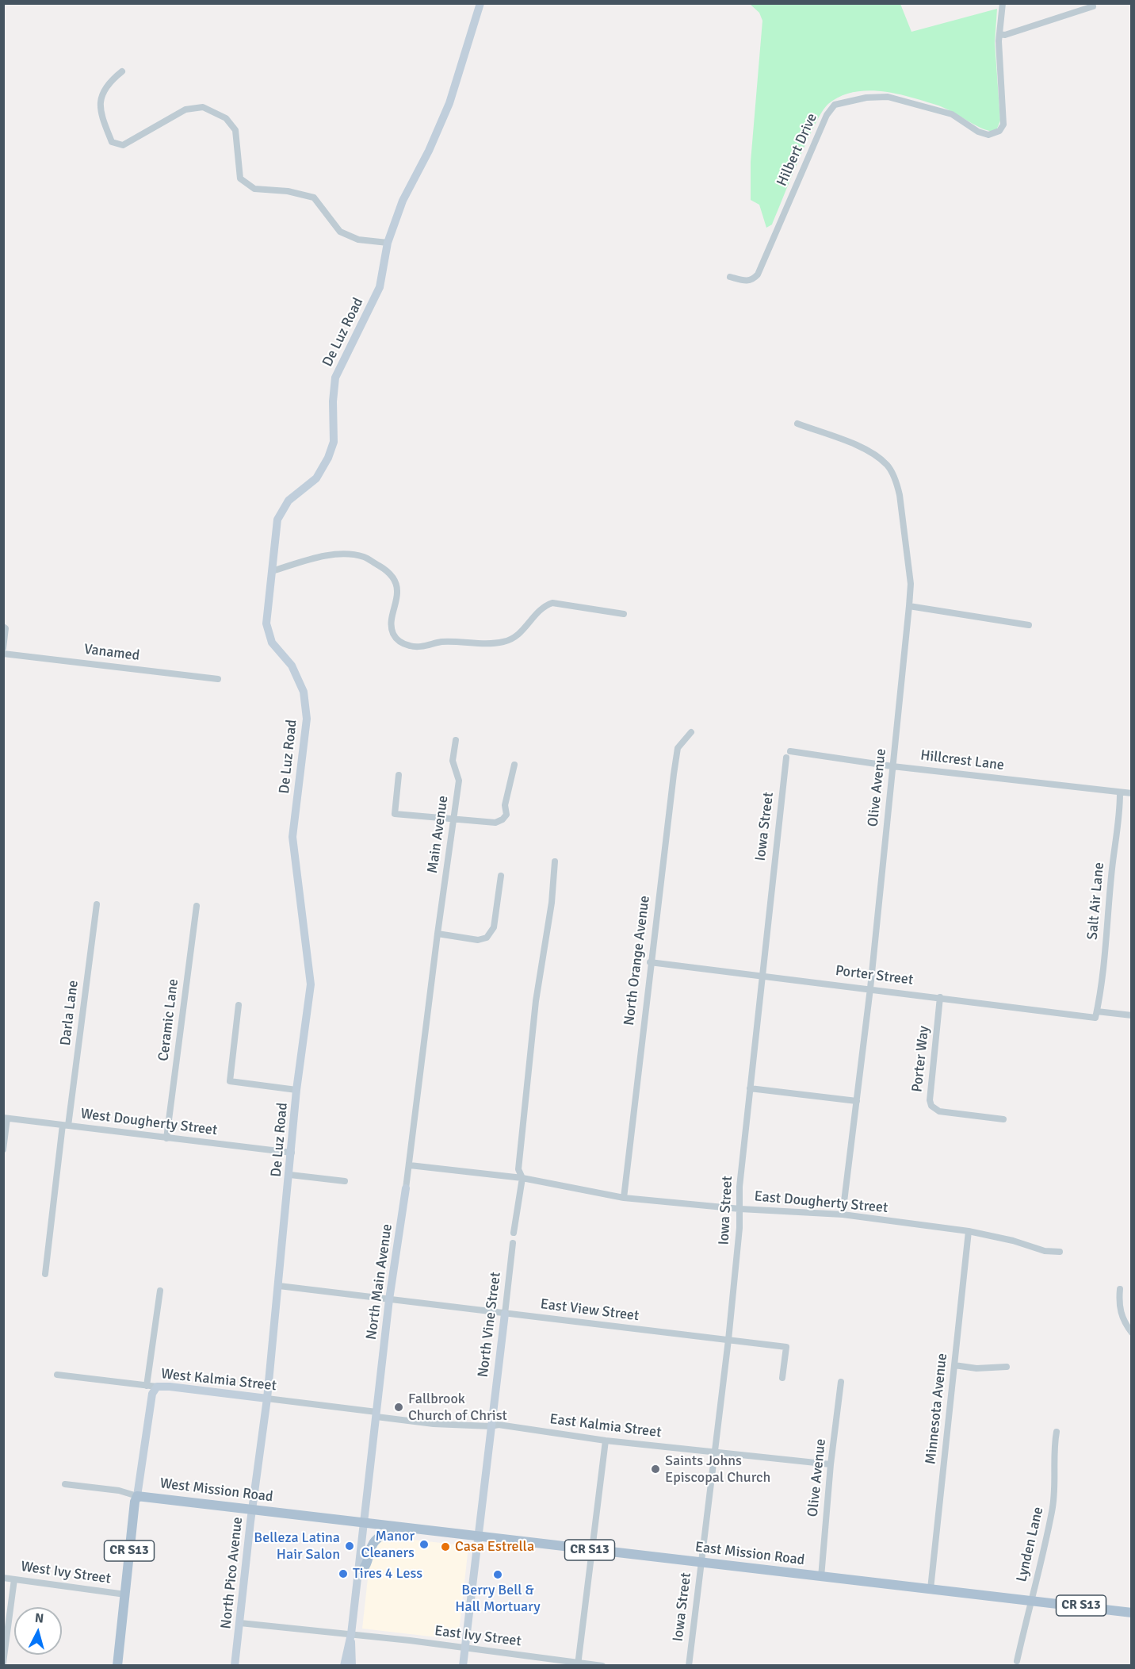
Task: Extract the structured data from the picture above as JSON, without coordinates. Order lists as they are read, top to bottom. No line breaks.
{"streets":{"main road":["De Luz Road","North Main Avenue","North Vine Street","West Kalmia Street","West Mission Road","CR S13","East Mission Road","North Pico Avenue"],"street":["Hilbert Drive","Vanamed","Hillcrest Lane","Olive Avenue","Iowa Street","Main Avenue","Salt Air Lane","North Orange Avenue","Porter Street","Darla Lane","Ceramic Lane","Porter Way","West Dougherty Street","East Dougherty Street","East View Street","Minnesota Avenue","East Kalmia Street","Lynden Lane","West Ivy Street","East Ivy Street"]},"crossings":[["De Luz Road","West Dougherty Street"],["De Luz Road","East View Street"],["De Luz Road","West Kalmia Street"],["De Luz Road","North Pico Avenue"],["Hillcrest Lane","Olive Avenue"],["Hillcrest Lane","Iowa Street"],["Hillcrest Lane","Salt Air Lane"],["Olive Avenue","Porter Street"],["Olive Avenue","East Dougherty Street"],["Olive Avenue","East Kalmia Street"],["Olive Avenue","East Mission Road"],["Iowa Street","Porter Street"],["Iowa Street","East Dougherty Street"],["Iowa Street","East View Street"],["Iowa Street","East Kalmia Street"],["Iowa Street","East Mission Road"],["Main Avenue","North Main Avenue"],["Salt Air Lane","Porter Street"],["North Orange Avenue","Porter Street"],["North Orange Avenue","East Dougherty Street"],["Porter Street","Porter Way"],["Darla Lane","West Dougherty Street"],["Ceramic Lane","West Dougherty Street"],["East Dougherty Street","North Main Avenue"],["East Dougherty Street","Minnesota Avenue"],["North Main Avenue","East View Street"],["North Main Avenue","West Kalmia Street"],["North Main Avenue","East Kalmia Street"],["North Main Avenue","West Mission Road"],["North Main Avenue","East Mission Road"],["North Main Avenue","East Ivy Street"],["East View Street","North Vine Street"],["North Vine Street","East Kalmia Street"],["North Vine Street","East Mission Road"],["North Vine Street","East Ivy Street"],["West Kalmia Street","East Kalmia Street"],["West Kalmia Street","North Pico Avenue"],["Minnesota Avenue","East Mission Road"],["West Mission Road","CR S13"],["West Mission Road","East Mission Road"],["West Mission Road","North Pico Avenue"],["Lynden Lane","East Mission Road"],["CR S13","West Ivy Street"]],"places":["Fallbrook Church of Christ","Saints Johns Episcopal Church","Manor Cleaners","Belleza Latina Hair Salon","Casa Estrella","Tires 4 Less","Berry Bell & Hall Mortuary"],"north":"top"}
